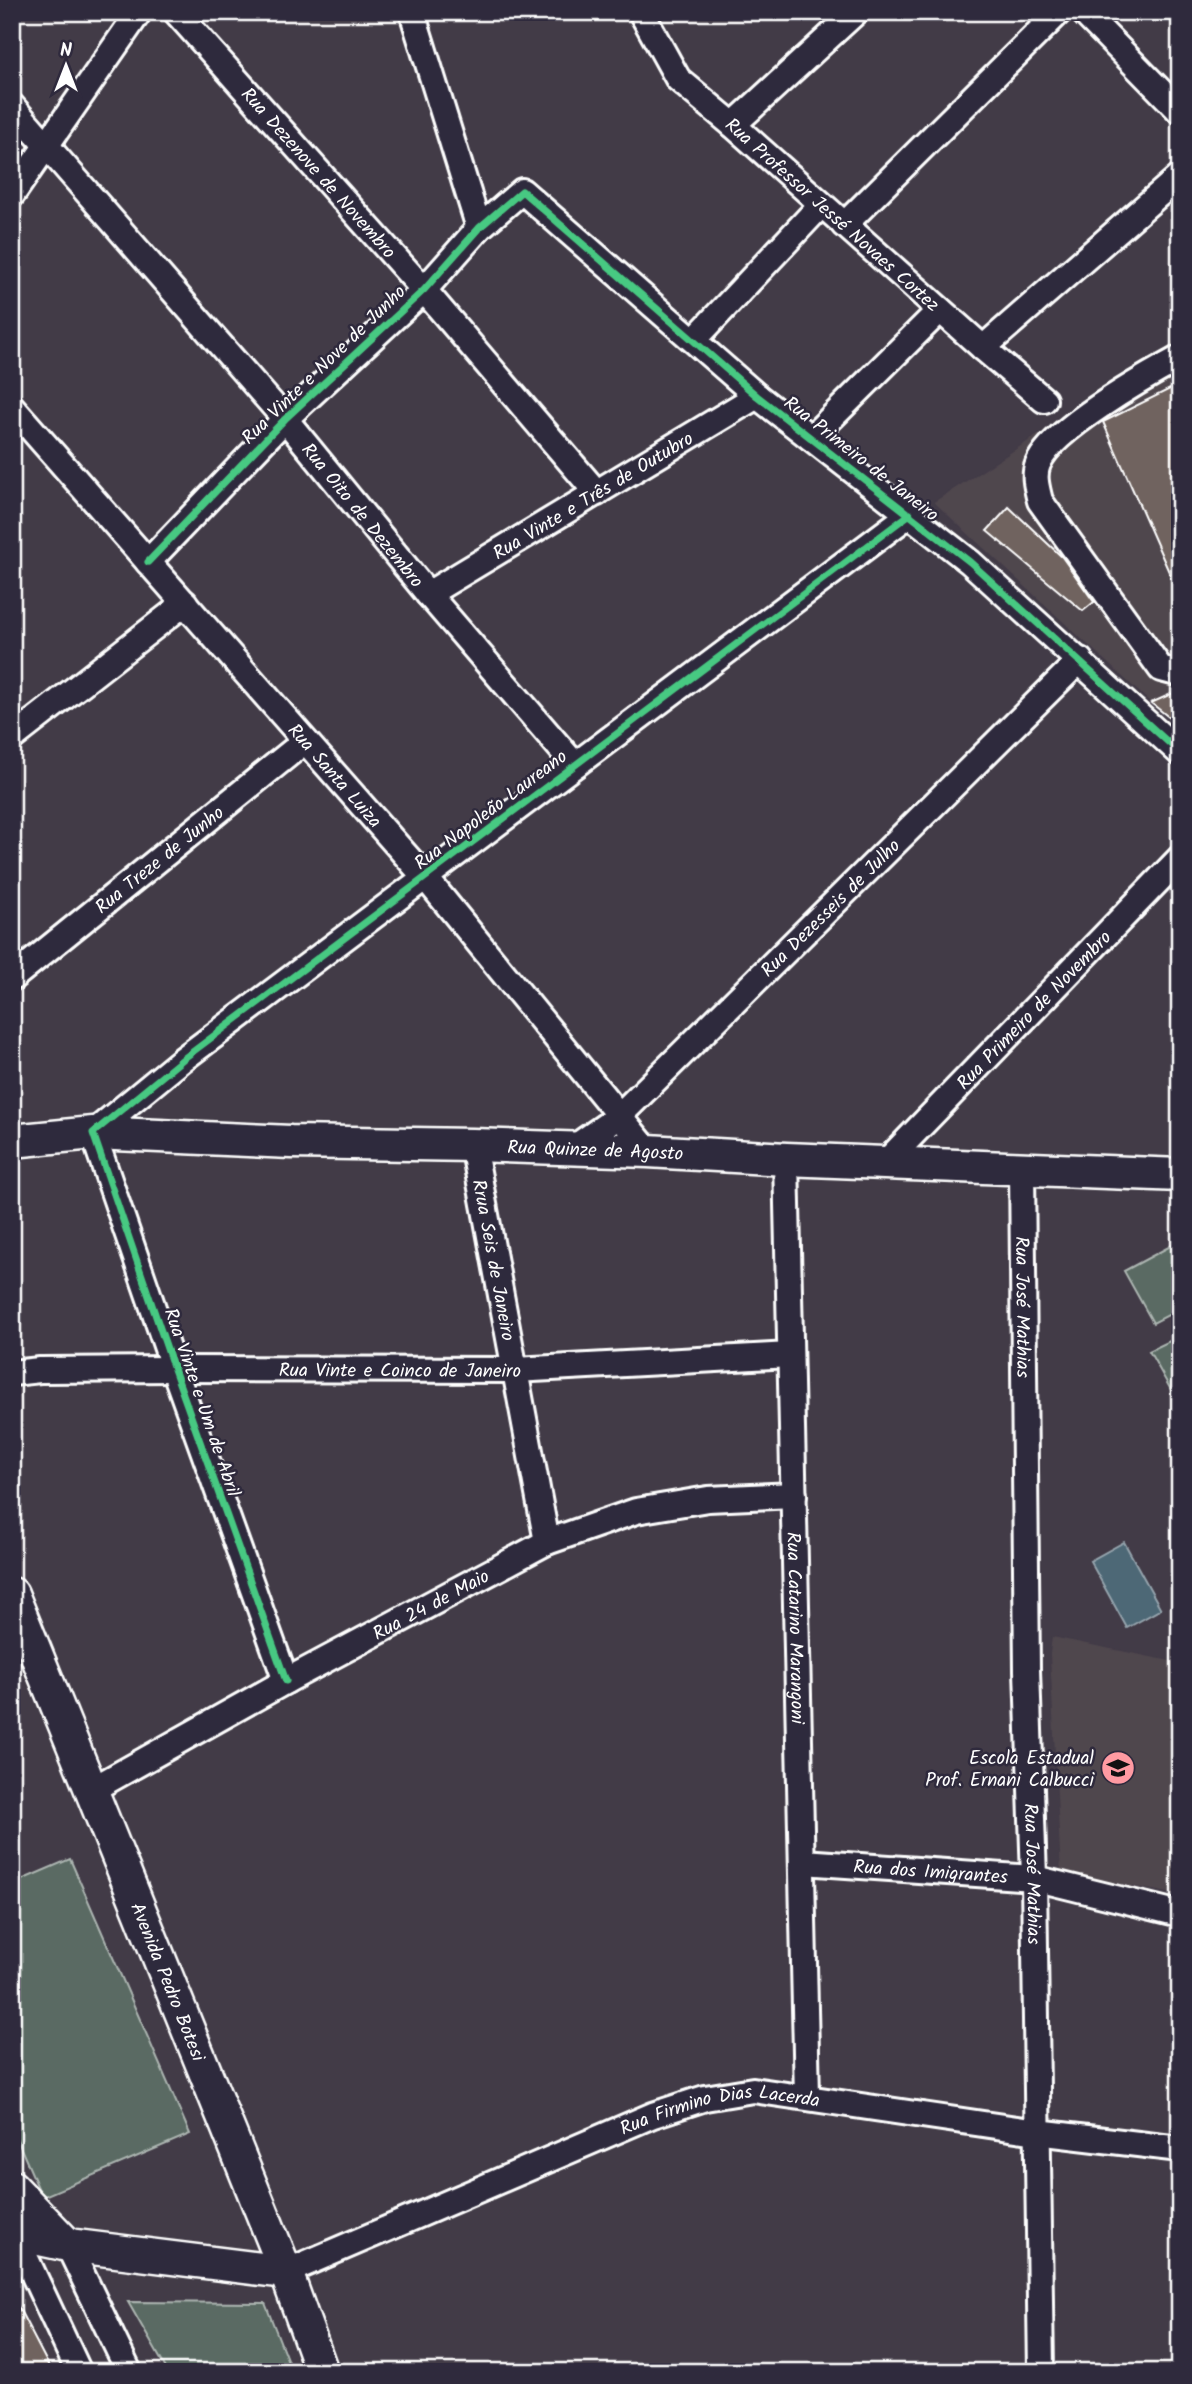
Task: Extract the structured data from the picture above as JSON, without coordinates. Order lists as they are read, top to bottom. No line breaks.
{"streets":{"main road":["Rua Quinze de Agosto","Avenida Pedro Botesi"],"street":["Rua Dezenove de Novembro","Rua Professor Jessé Novaes Cortez","Rua Vinte e Nove de Junho","Rua Primeiro de Janeiro","Rua Vinte e Três de Outubro","Rua Oito de Dezembro","Rua Santa Luiza","Rua Napoleão Laureano","Rua Treze de Junho","Rua Dezesseis de Julho","Rua Primeiro de Novembro","Rrua Seis de Janeiro","Rua José Mathias","Rua Vinte e Coinco de Janeiro","Rua Vinte e Um de Abril","Rua 24 de Maio","Rua Catarino Marangoni","Rua dos Imigrantes","Rua Firmino Dias Lacerda"]},"crossings":[["Rua Dezenove de Novembro","Rua Vinte e Nove de Junho"],["Rua Dezenove de Novembro","Rua Vinte e Três de Outubro"],["Rua Vinte e Nove de Junho","Rua Primeiro de Janeiro"],["Rua Vinte e Nove de Junho","Rua Oito de Dezembro"],["Rua Vinte e Nove de Junho","Rua Santa Luiza"],["Rua Primeiro de Janeiro","Rua Vinte e Três de Outubro"],["Rua Primeiro de Janeiro","Rua Napoleão Laureano"],["Rua Primeiro de Janeiro","Rua Dezesseis de Julho"],["Rua Vinte e Três de Outubro","Rua Oito de Dezembro"],["Rua Oito de Dezembro","Rua Napoleão Laureano"],["Rua Santa Luiza","Rua Napoleão Laureano"],["Rua Santa Luiza","Rua Treze de Junho"],["Rua Santa Luiza","Rua Dezesseis de Julho"],["Rua Santa Luiza","Rua Quinze de Agosto"],["Rua Napoleão Laureano","Rua Quinze de Agosto"],["Rua Napoleão Laureano","Rua Vinte e Um de Abril"],["Rua Dezesseis de Julho","Rua Quinze de Agosto"],["Rua Primeiro de Novembro","Rua Quinze de Agosto"],["Rua Quinze de Agosto","Rrua Seis de Janeiro"],["Rua Quinze de Agosto","Rua José Mathias"],["Rua Quinze de Agosto","Rua Vinte e Um de Abril"],["Rua Quinze de Agosto","Rua Catarino Marangoni"],["Rrua Seis de Janeiro","Rua Vinte e Coinco de Janeiro"],["Rrua Seis de Janeiro","Rua 24 de Maio"],["Rua José Mathias","Rua dos Imigrantes"],["Rua José Mathias","Rua Firmino Dias Lacerda"],["Rua Vinte e Coinco de Janeiro","Rua Vinte e Um de Abril"],["Rua Vinte e Coinco de Janeiro","Rua Catarino Marangoni"],["Rua Vinte e Um de Abril","Rua 24 de Maio"],["Rua 24 de Maio","Rua Catarino Marangoni"],["Rua 24 de Maio","Avenida Pedro Botesi"],["Rua Catarino Marangoni","Rua dos Imigrantes"],["Rua Catarino Marangoni","Rua Firmino Dias Lacerda"],["Avenida Pedro Botesi","Rua Firmino Dias Lacerda"]],"places":{"school or university":["Escola Estadual Prof. Ernani Calbucci"]},"north":"top"}
